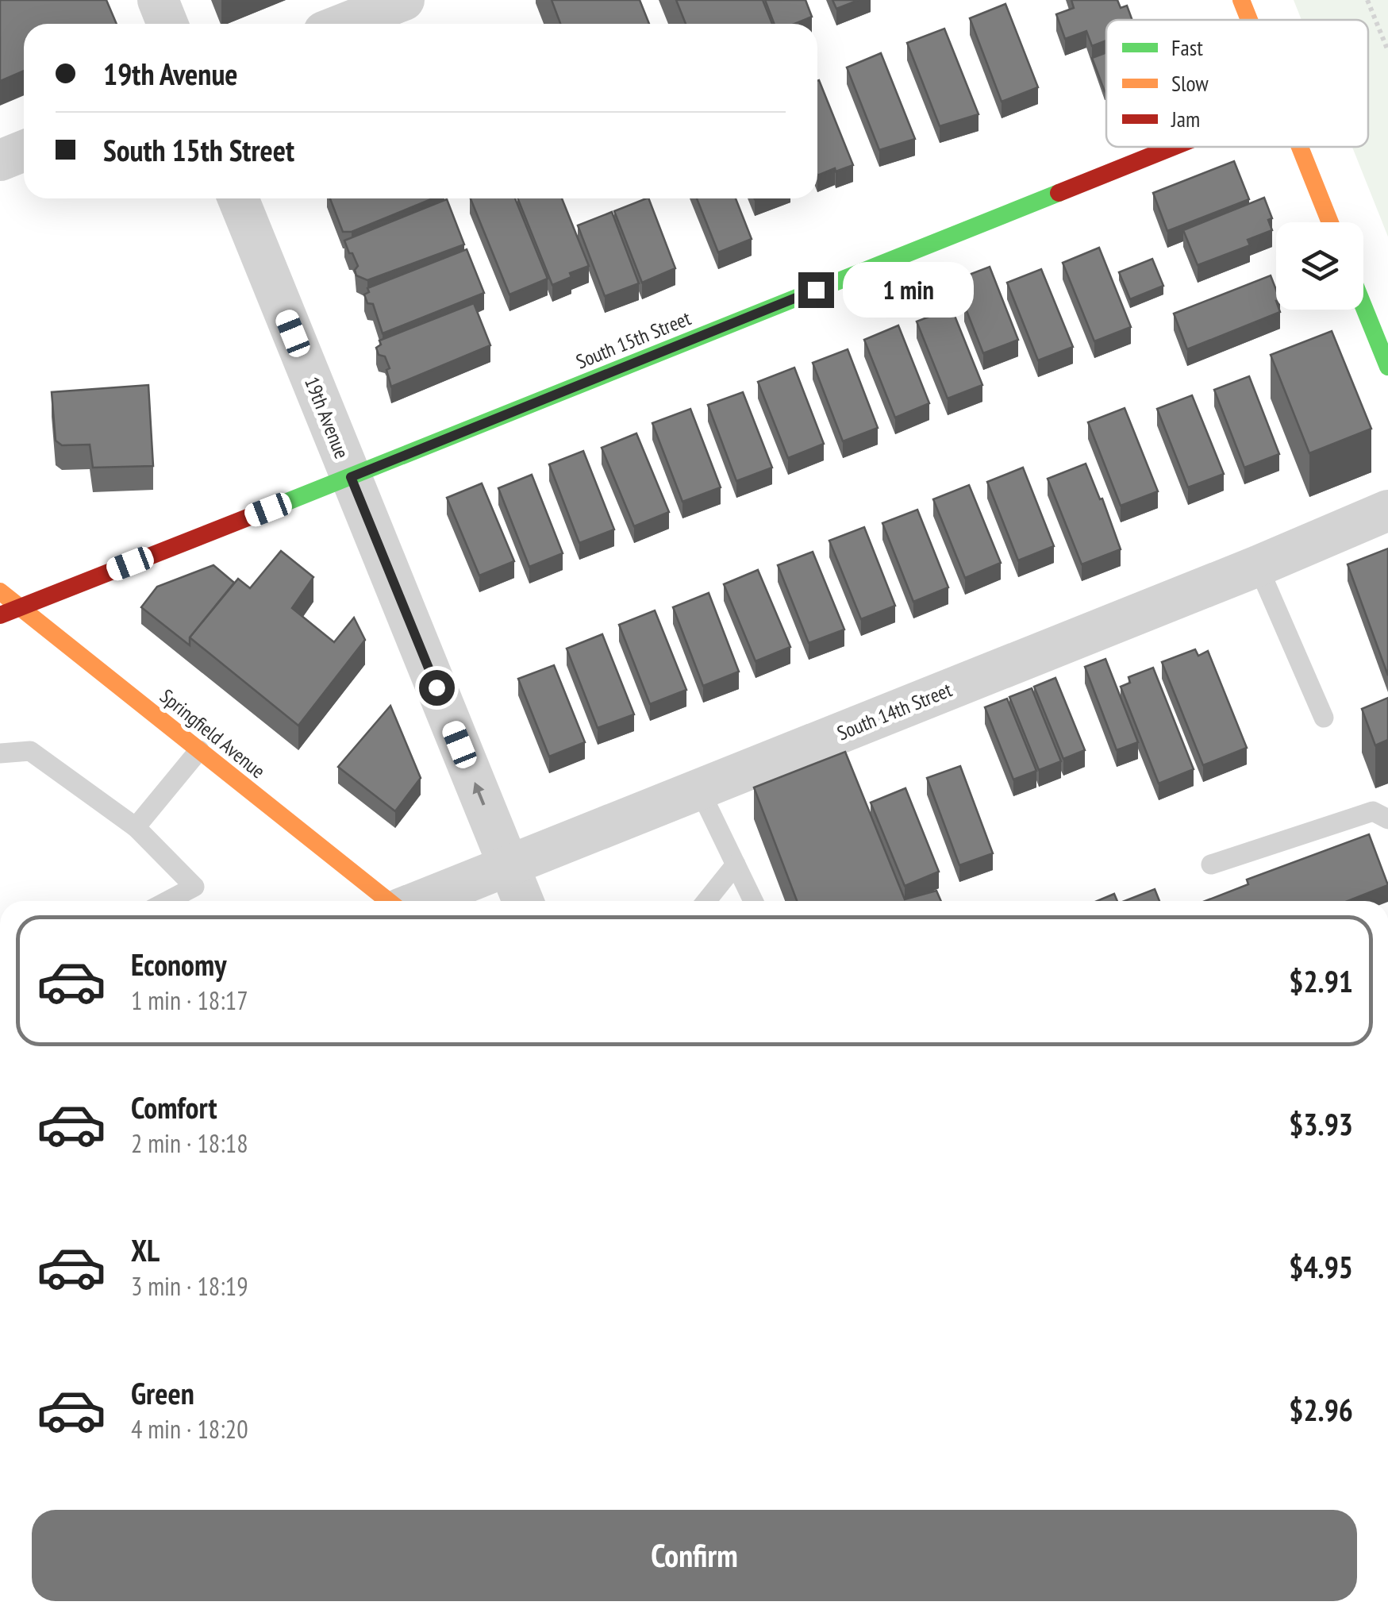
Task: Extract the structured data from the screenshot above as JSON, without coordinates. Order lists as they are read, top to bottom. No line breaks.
{"streets":{"street":["South 15th Street","19th Avenue","South 14th Street","Springfield Avenue"]},"crossings":[["South 15th Street","19th Avenue"],["South 15th Street","Springfield Avenue"],["19th Avenue","South 14th Street"]],"one_way":["19th Avenue"],"legend":["Fast","Slow","Jam"],"page":{"banner":["19th Avenue","South 15th Street"],"bubble":"1 min","list":[{"name":"Economy","note":"1 min · 18:17","value":"$2.91"},{"name":"Comfort","note":"2 min · 18:18","value":"$3.93"},{"name":"XL","note":"3 min · 18:19","value":"$4.95"},{"name":"Green","note":"4 min · 18:20","value":"$2.96"}],"buttons":"Confirm"}}
